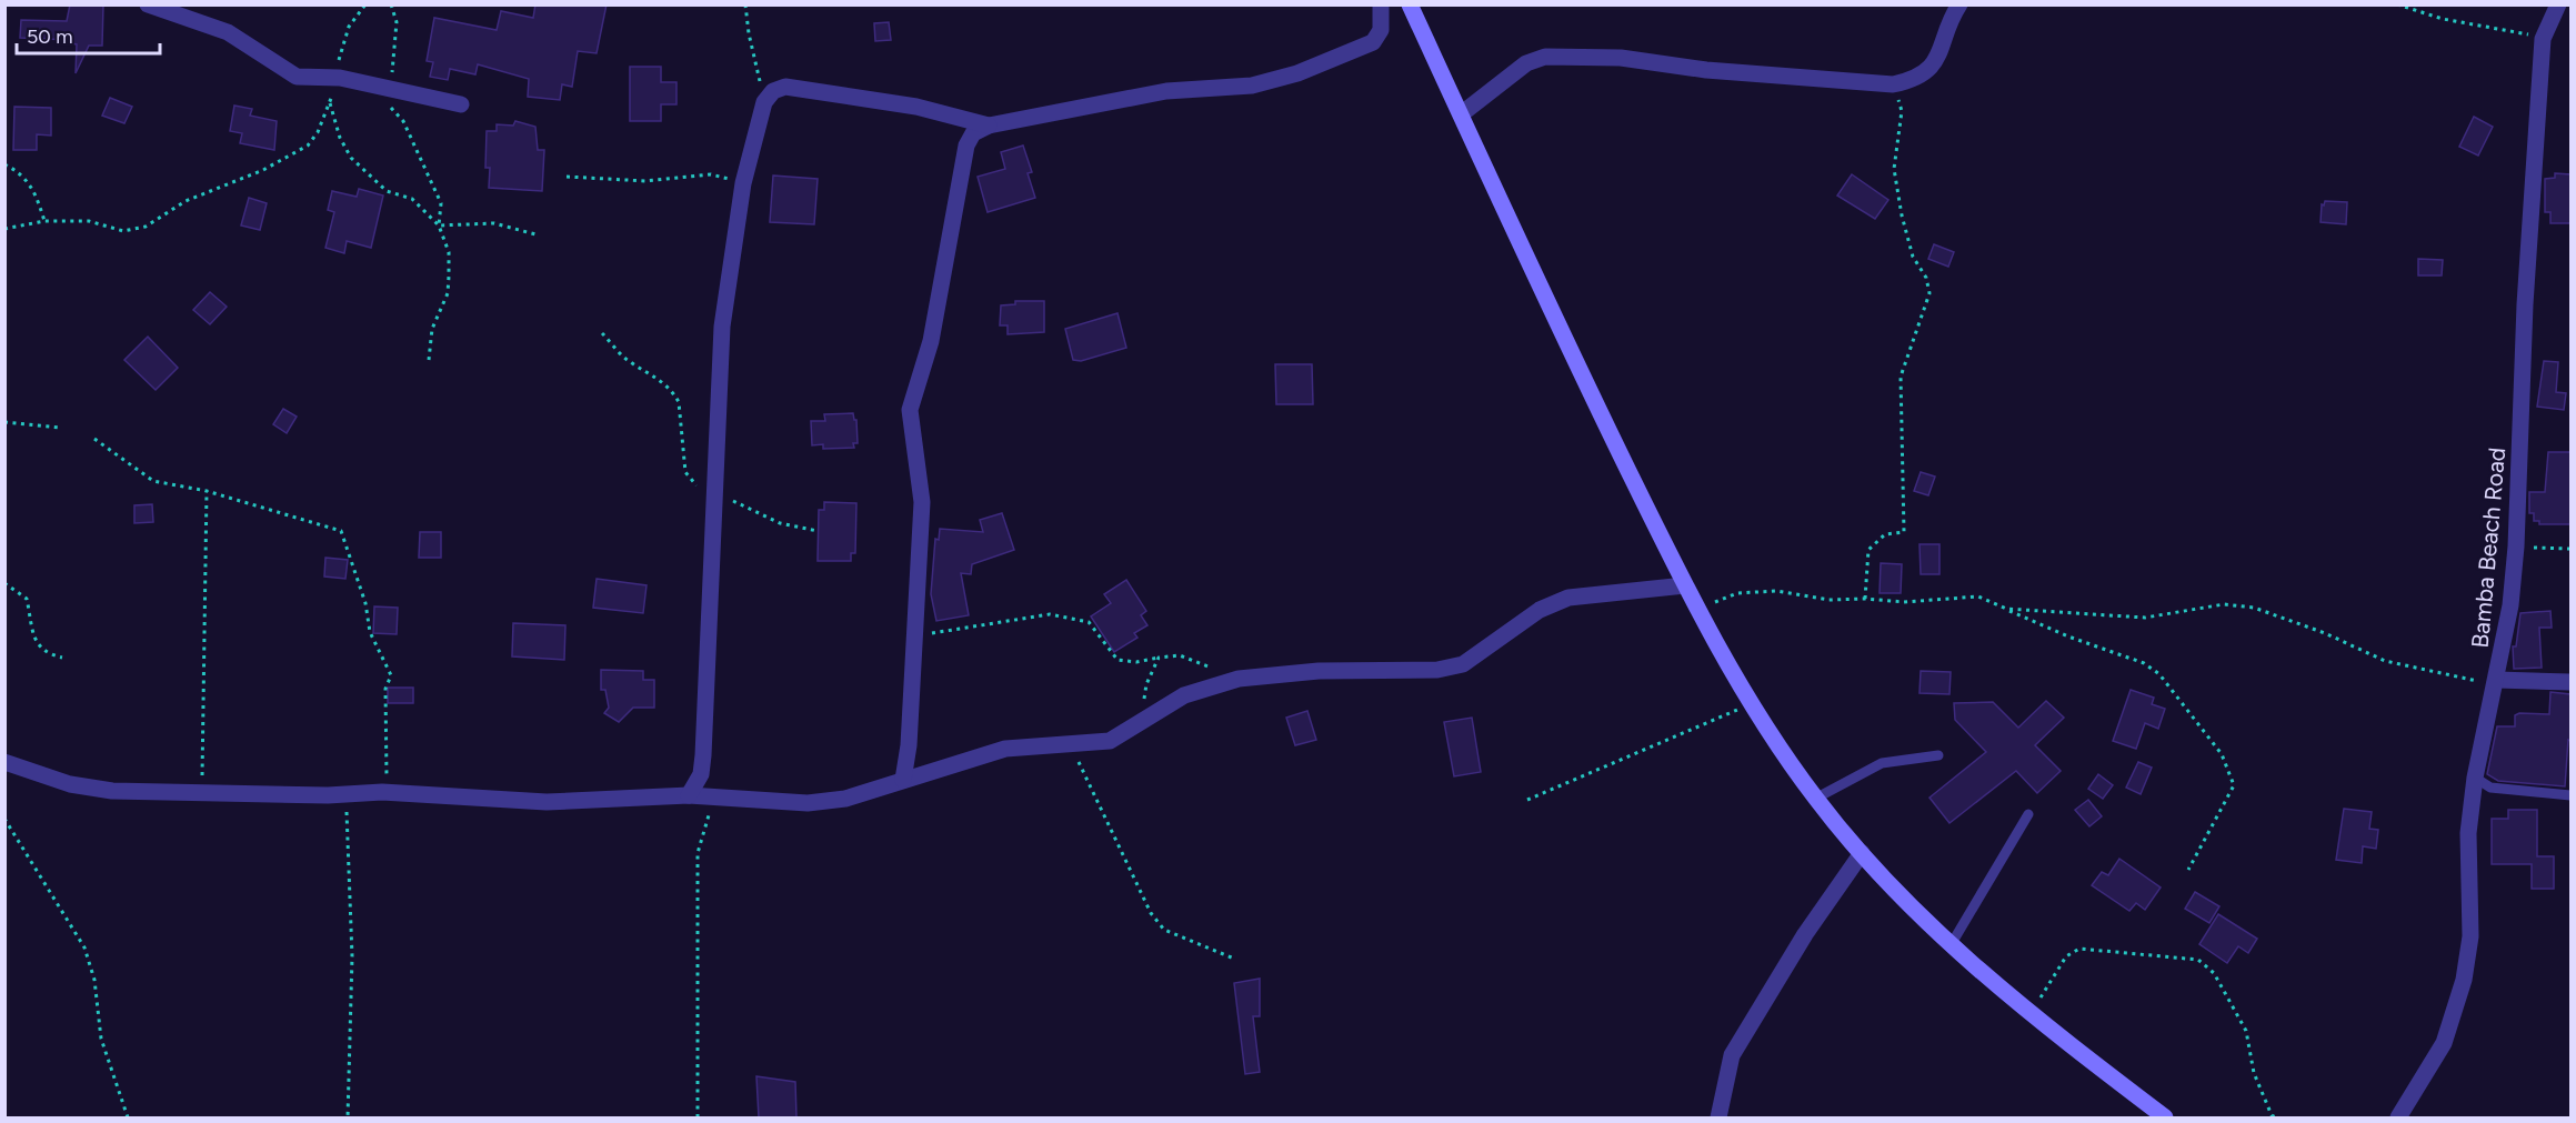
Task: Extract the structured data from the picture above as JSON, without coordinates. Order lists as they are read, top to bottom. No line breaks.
{"streets":{"street":["Bamba Beach Road"]},"scale_bar":"50 m"}
